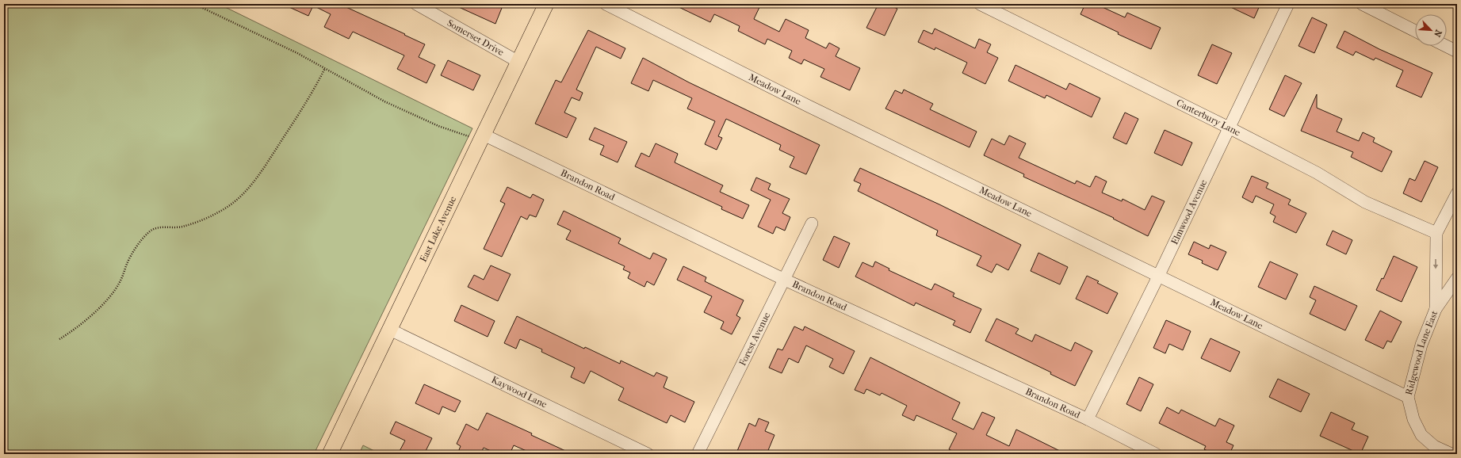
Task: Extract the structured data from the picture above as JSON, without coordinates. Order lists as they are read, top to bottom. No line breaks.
{"streets":{"main road":["East Lake Avenue"],"street":["Somerset Drive","Meadow Lane","Canterbury Lane","Brandon Road","Elmwood Avenue","Forest Avenue","Ridgewood Lane East","Kaywood Lane"]},"crossings":[["Somerset Drive","East Lake Avenue"],["Meadow Lane","Elmwood Avenue"],["Meadow Lane","Ridgewood Lane East"],["Canterbury Lane","Elmwood Avenue"],["Canterbury Lane","Ridgewood Lane East"],["Brandon Road","Elmwood Avenue"],["Brandon Road","East Lake Avenue"],["Brandon Road","Forest Avenue"],["East Lake Avenue","Kaywood Lane"]],"north":"bottom right"}
